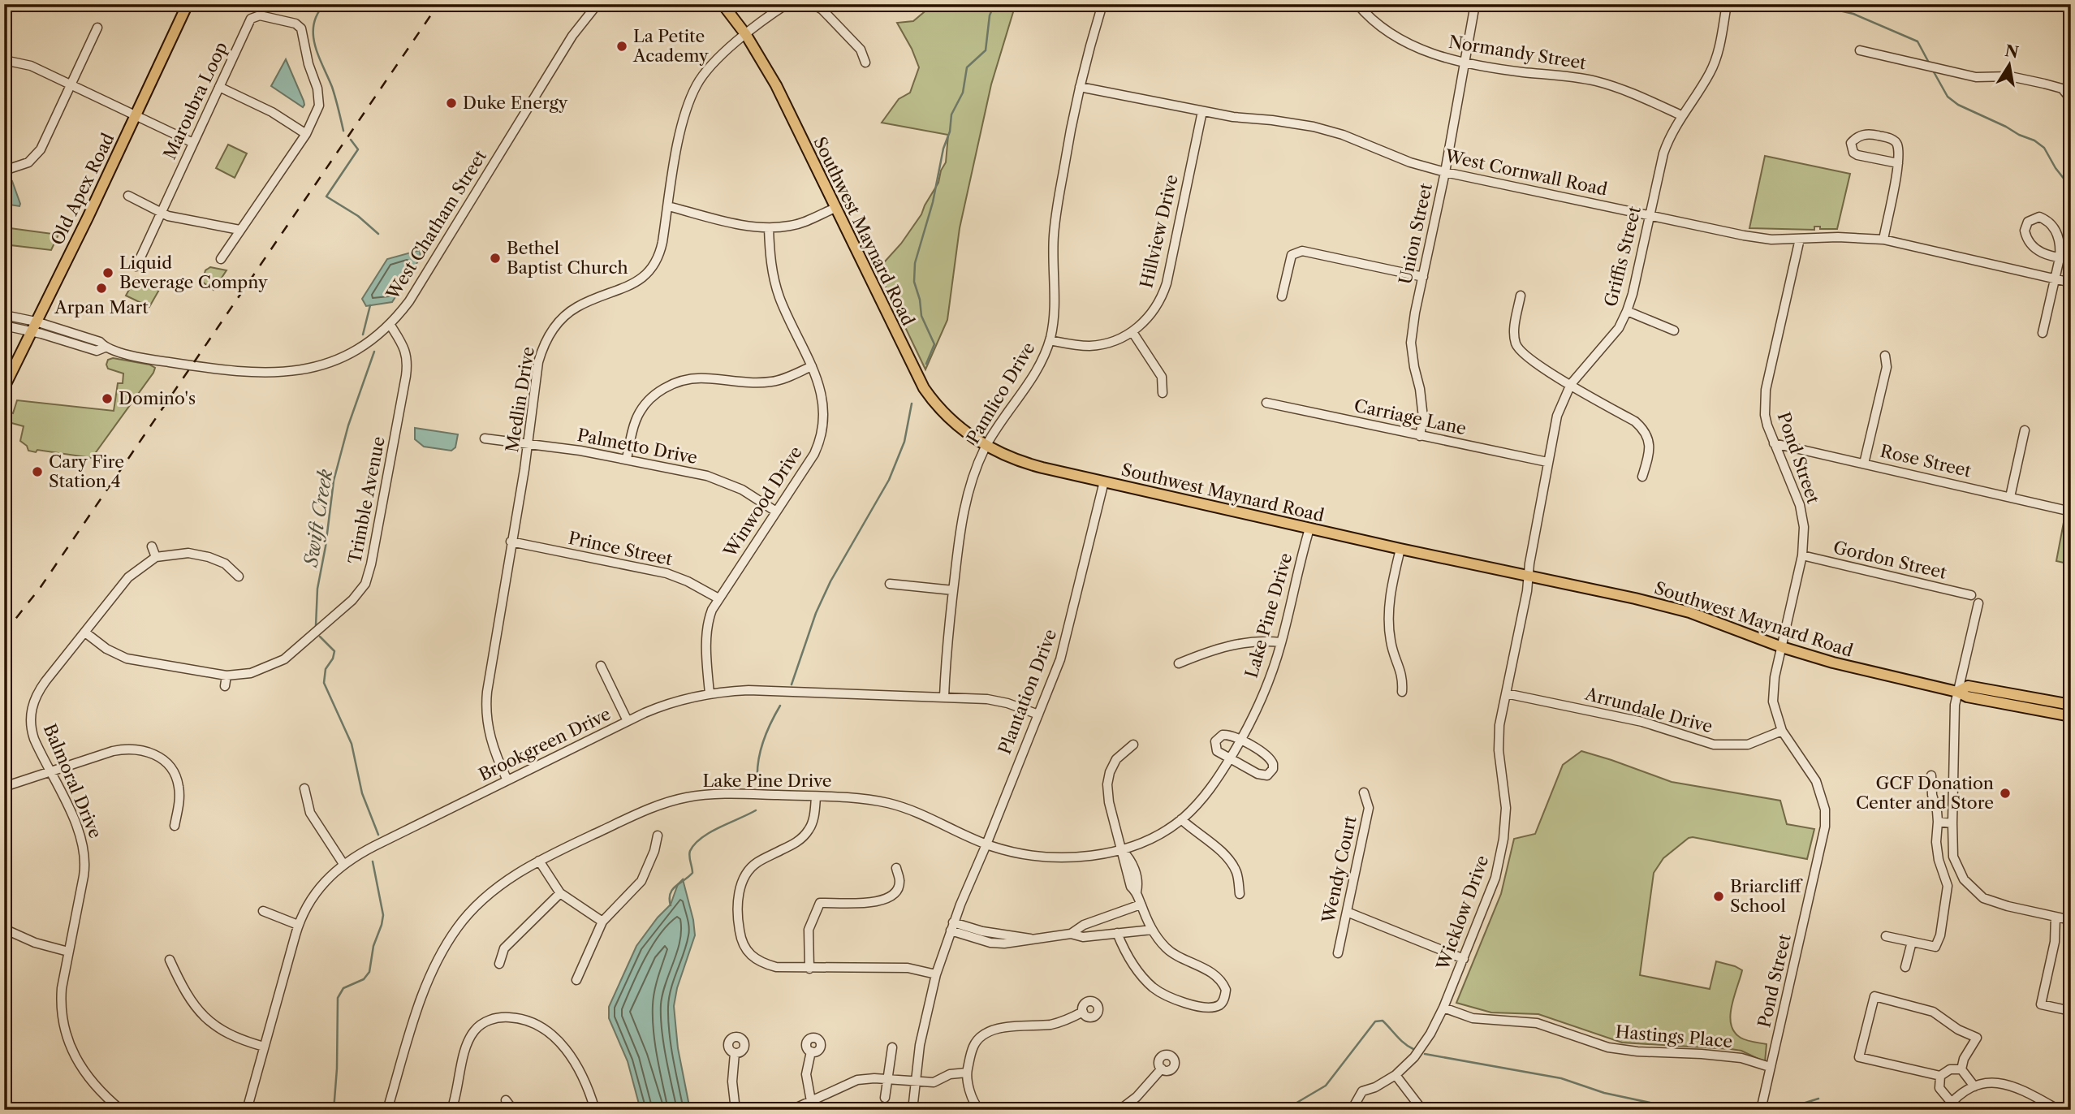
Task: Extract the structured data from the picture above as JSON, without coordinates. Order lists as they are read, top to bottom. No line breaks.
{"streets":{"main road":["Old Apex Road","Southwest Maynard Road"],"street":["Normandy Street","Maroubra Loop","West Cornwall Road","West Chatham Street","Hillview Drive","Union Street","Griffis Street","Pamlico Drive","Medlin Drive","Carriage Lane","Palmetto Drive","Pond Street","Rose Street","Trimble Avenue","Winwood Drive","Prince Street","Gordon Street","Lake Pine Drive","Plantation Drive","Arrundale Drive","Brookgreen Drive","Balmoral Drive","Wendy Court","Wicklow Drive","Hastings Place"]},"crossings":[["Normandy Street","Union Street"],["Normandy Street","Griffis Street"],["West Cornwall Road","Hillview Drive"],["West Cornwall Road","Union Street"],["West Cornwall Road","Griffis Street"],["West Cornwall Road","Pamlico Drive"],["West Cornwall Road","Pond Street"],["Old Apex Road","West Chatham Street"],["West Chatham Street","Trimble Avenue"],["Southwest Maynard Road","Griffis Street"],["Southwest Maynard Road","Pamlico Drive"],["Southwest Maynard Road","Medlin Drive"],["Southwest Maynard Road","Pond Street"],["Southwest Maynard Road","Lake Pine Drive"],["Southwest Maynard Road","Plantation Drive"],["Southwest Maynard Road","Wicklow Drive"],["Hillview Drive","Pamlico Drive"],["Union Street","Carriage Lane"],["Griffis Street","Carriage Lane"],["Griffis Street","Wicklow Drive"],["Pamlico Drive","Brookgreen Drive"],["Medlin Drive","Palmetto Drive"],["Medlin Drive","Prince Street"],["Medlin Drive","Brookgreen Drive"],["Palmetto Drive","Winwood Drive"],["Pond Street","Rose Street"],["Pond Street","Gordon Street"],["Pond Street","Arrundale Drive"],["Pond Street","Hastings Place"],["Trimble Avenue","Balmoral Drive"],["Winwood Drive","Prince Street"],["Winwood Drive","Brookgreen Drive"],["Lake Pine Drive","Plantation Drive"],["Plantation Drive","Brookgreen Drive"],["Arrundale Drive","Wicklow Drive"],["Wicklow Drive","Hastings Place"]],"water":["Swift Creek"],"places":["La Petite Academy","Duke Energy","Bethel Baptist Church","Liquid Beverage Compny","Arpan Mart","Domino's","Cary Fire Station 4","GCF Donation Center and Store","Briarcliff School"],"north":"top"}
